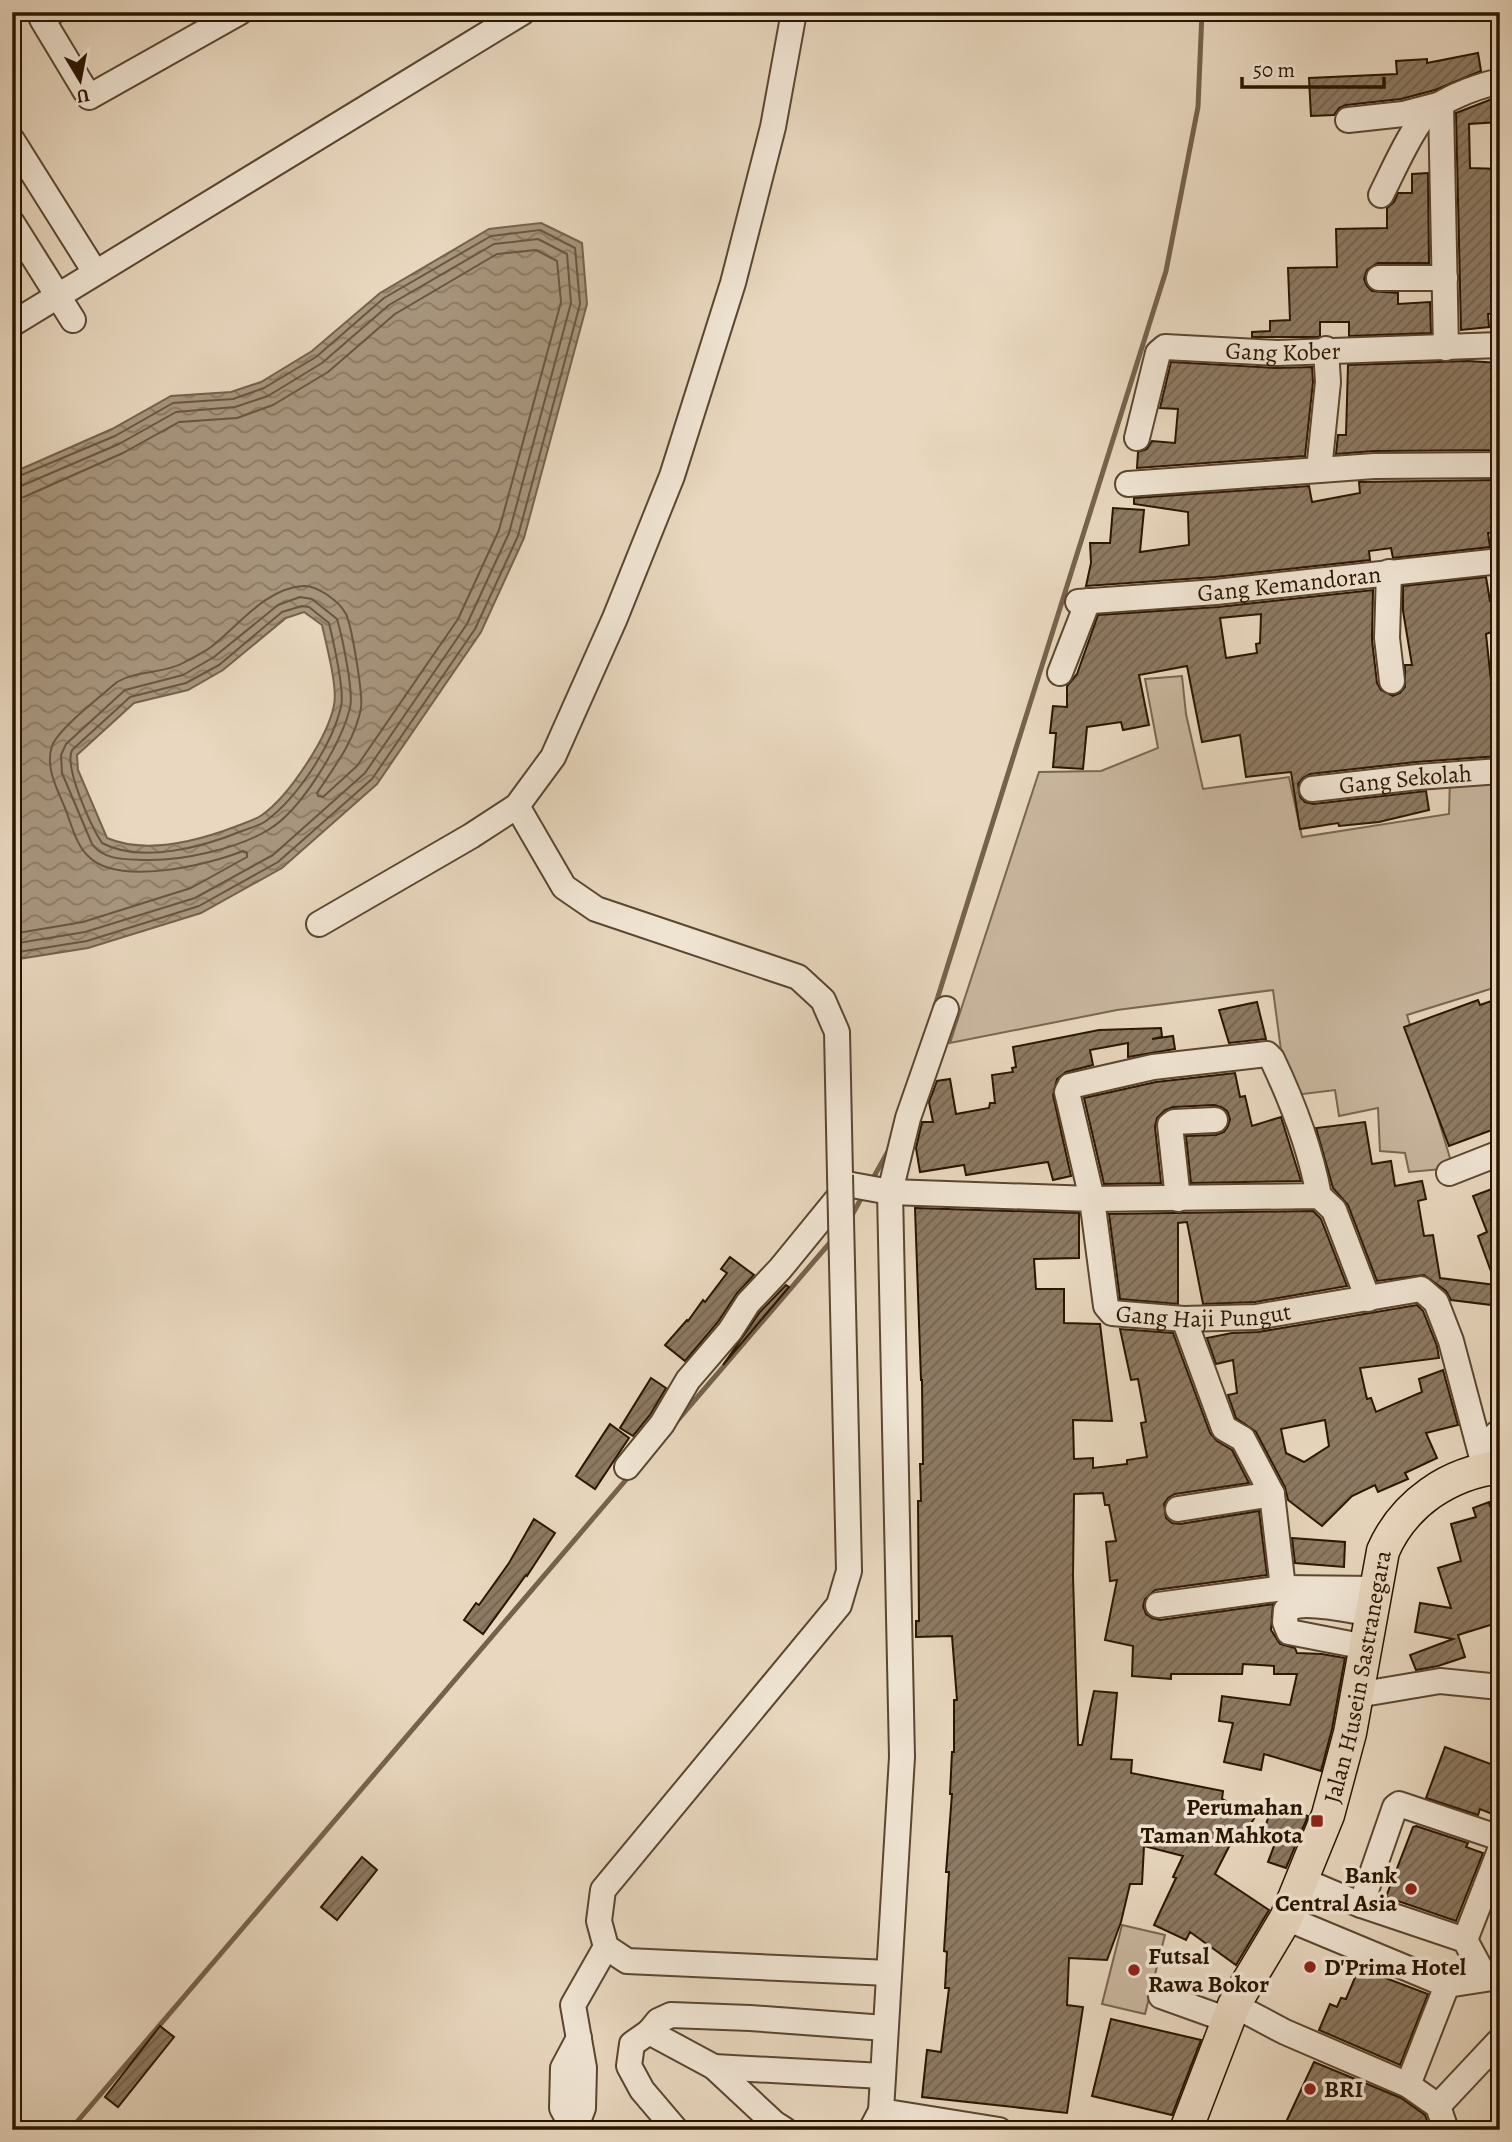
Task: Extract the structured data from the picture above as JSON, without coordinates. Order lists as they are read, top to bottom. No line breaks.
{"streets":{"main road":["Jalan Husein Sastranegara"],"street":["Gang Kober","Gang Kemandoran","Gang Sekolah","Gang Haji Pungut"]},"crossings":[["Gang Haji Pungut","Jalan Husein Sastranegara"]],"places":{"transit":["Perumahan Taman Mahkota"],"other":["Bank Central Asia","D'Prima Hotel","Futsal Rawa Bokor","BRI"]},"scale_bar":"50 m","north":"bottom"}
